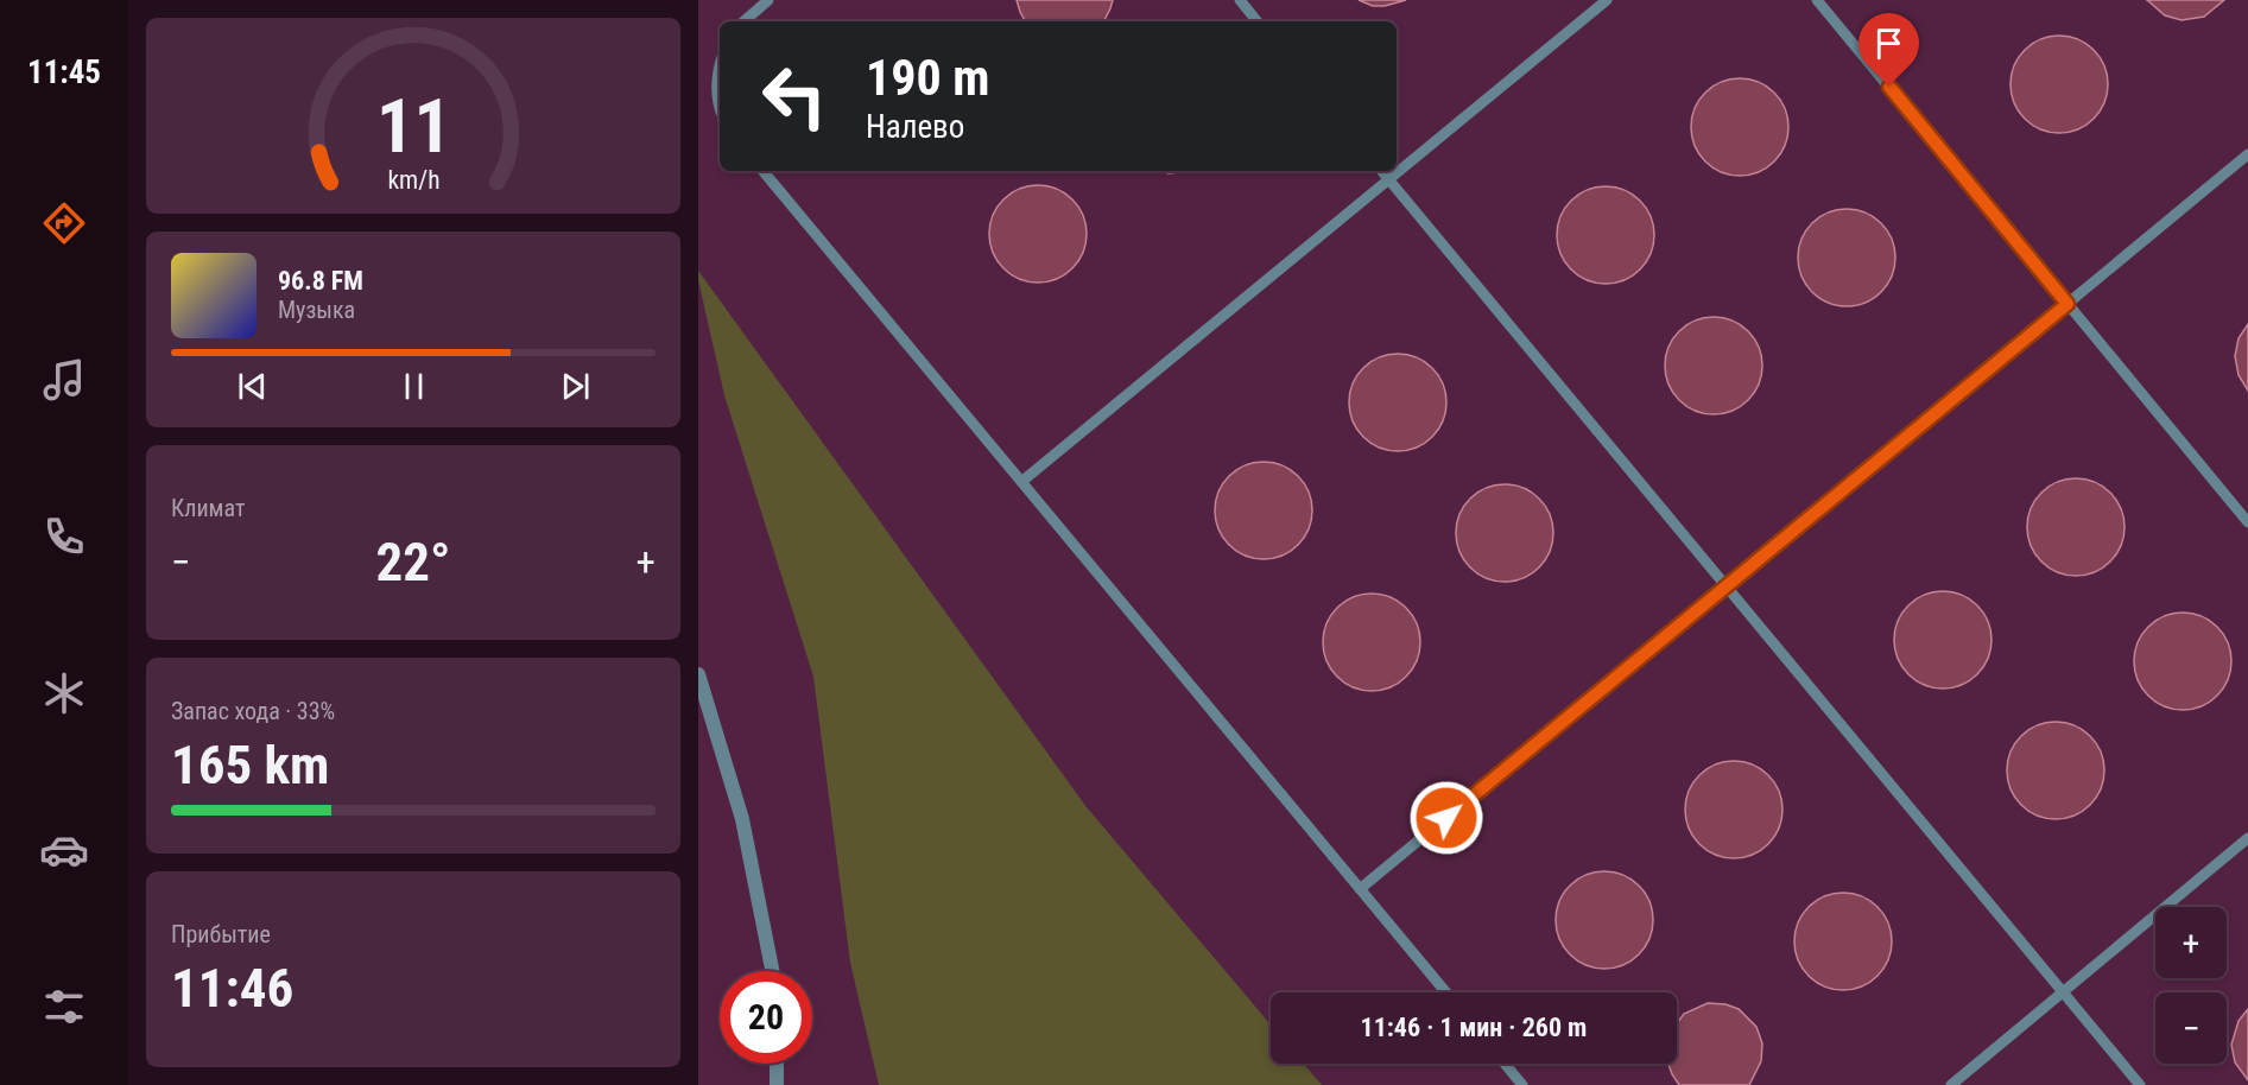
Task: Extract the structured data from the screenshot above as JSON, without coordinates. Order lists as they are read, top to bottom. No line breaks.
{"page":{"tabs":"11:45","turn":["190 m","Налево"],"song":["96.8 FM","Музыка"],"tile":["Климат",["Запас хода · 33%","165 km"],["Прибытие","11:46"]],"heat":["−","22°","+"],"map_buttons":["+","−"],"limit":"20","trip":"11:46 · 1 мин · 260 m","gauge":["11","km/h"]}}
